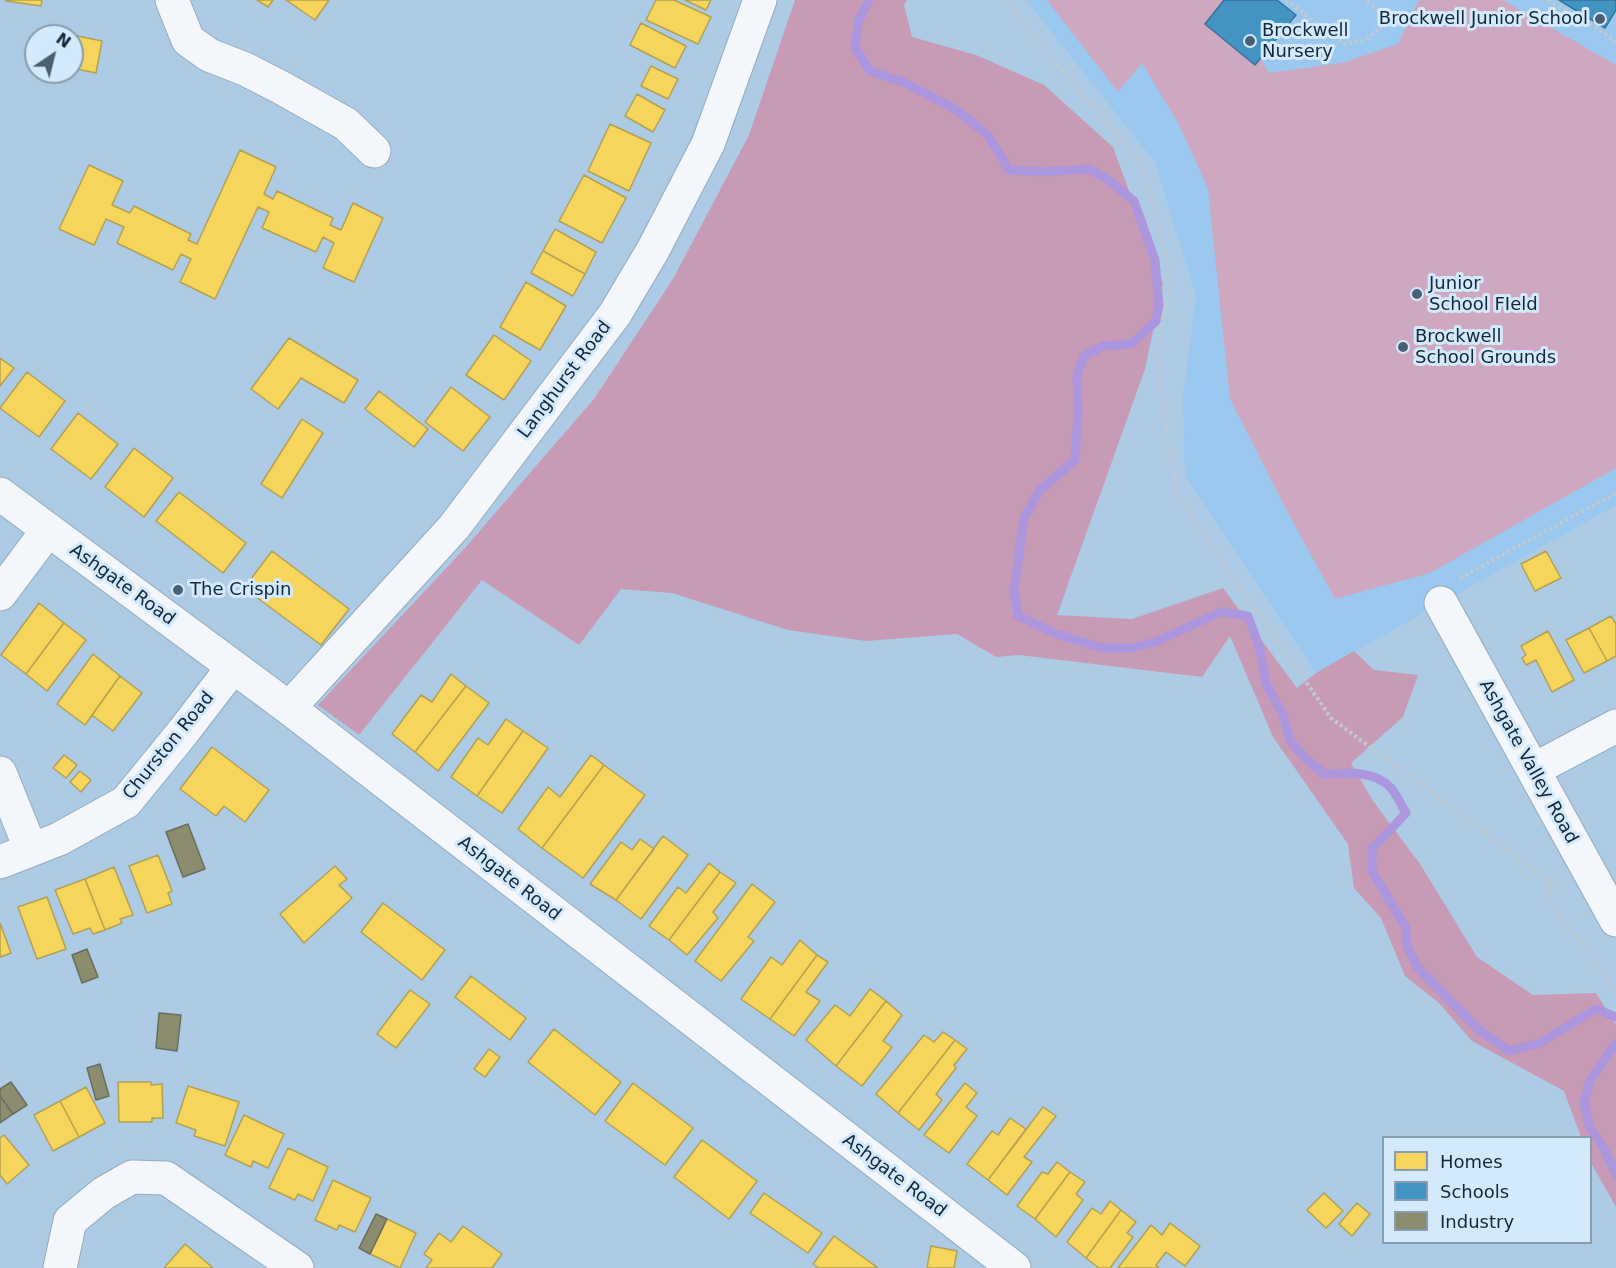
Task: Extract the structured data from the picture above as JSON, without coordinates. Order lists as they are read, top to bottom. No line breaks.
{"streets":{"street":["Langhurst Road","Ashgate Road","Churston Road","Ashgate Valley Road"]},"crossings":[["Langhurst Road","Ashgate Road"],["Ashgate Road","Churston Road"]],"places":["Brockwell Junior School","Brockwell Nursery","Junior School FIeld","Brockwell School Grounds","The Crispin"],"legend":["Homes","Schools","Industry"],"north":"top right"}
